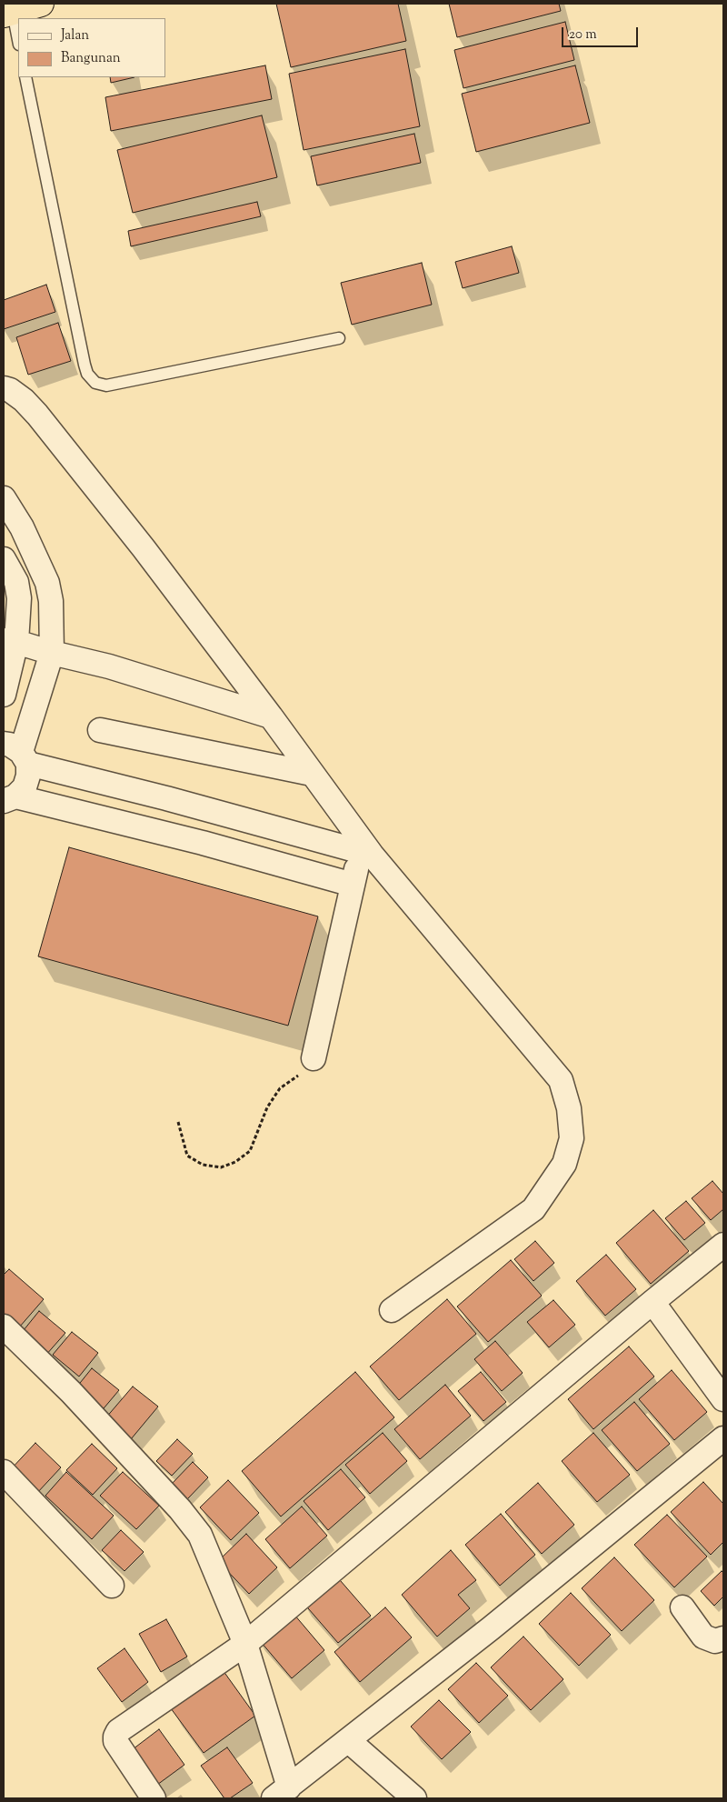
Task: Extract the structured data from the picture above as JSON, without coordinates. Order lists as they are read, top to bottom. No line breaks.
{"legend":["Jalan","Bangunan"],"scale_bar":"20 m"}
